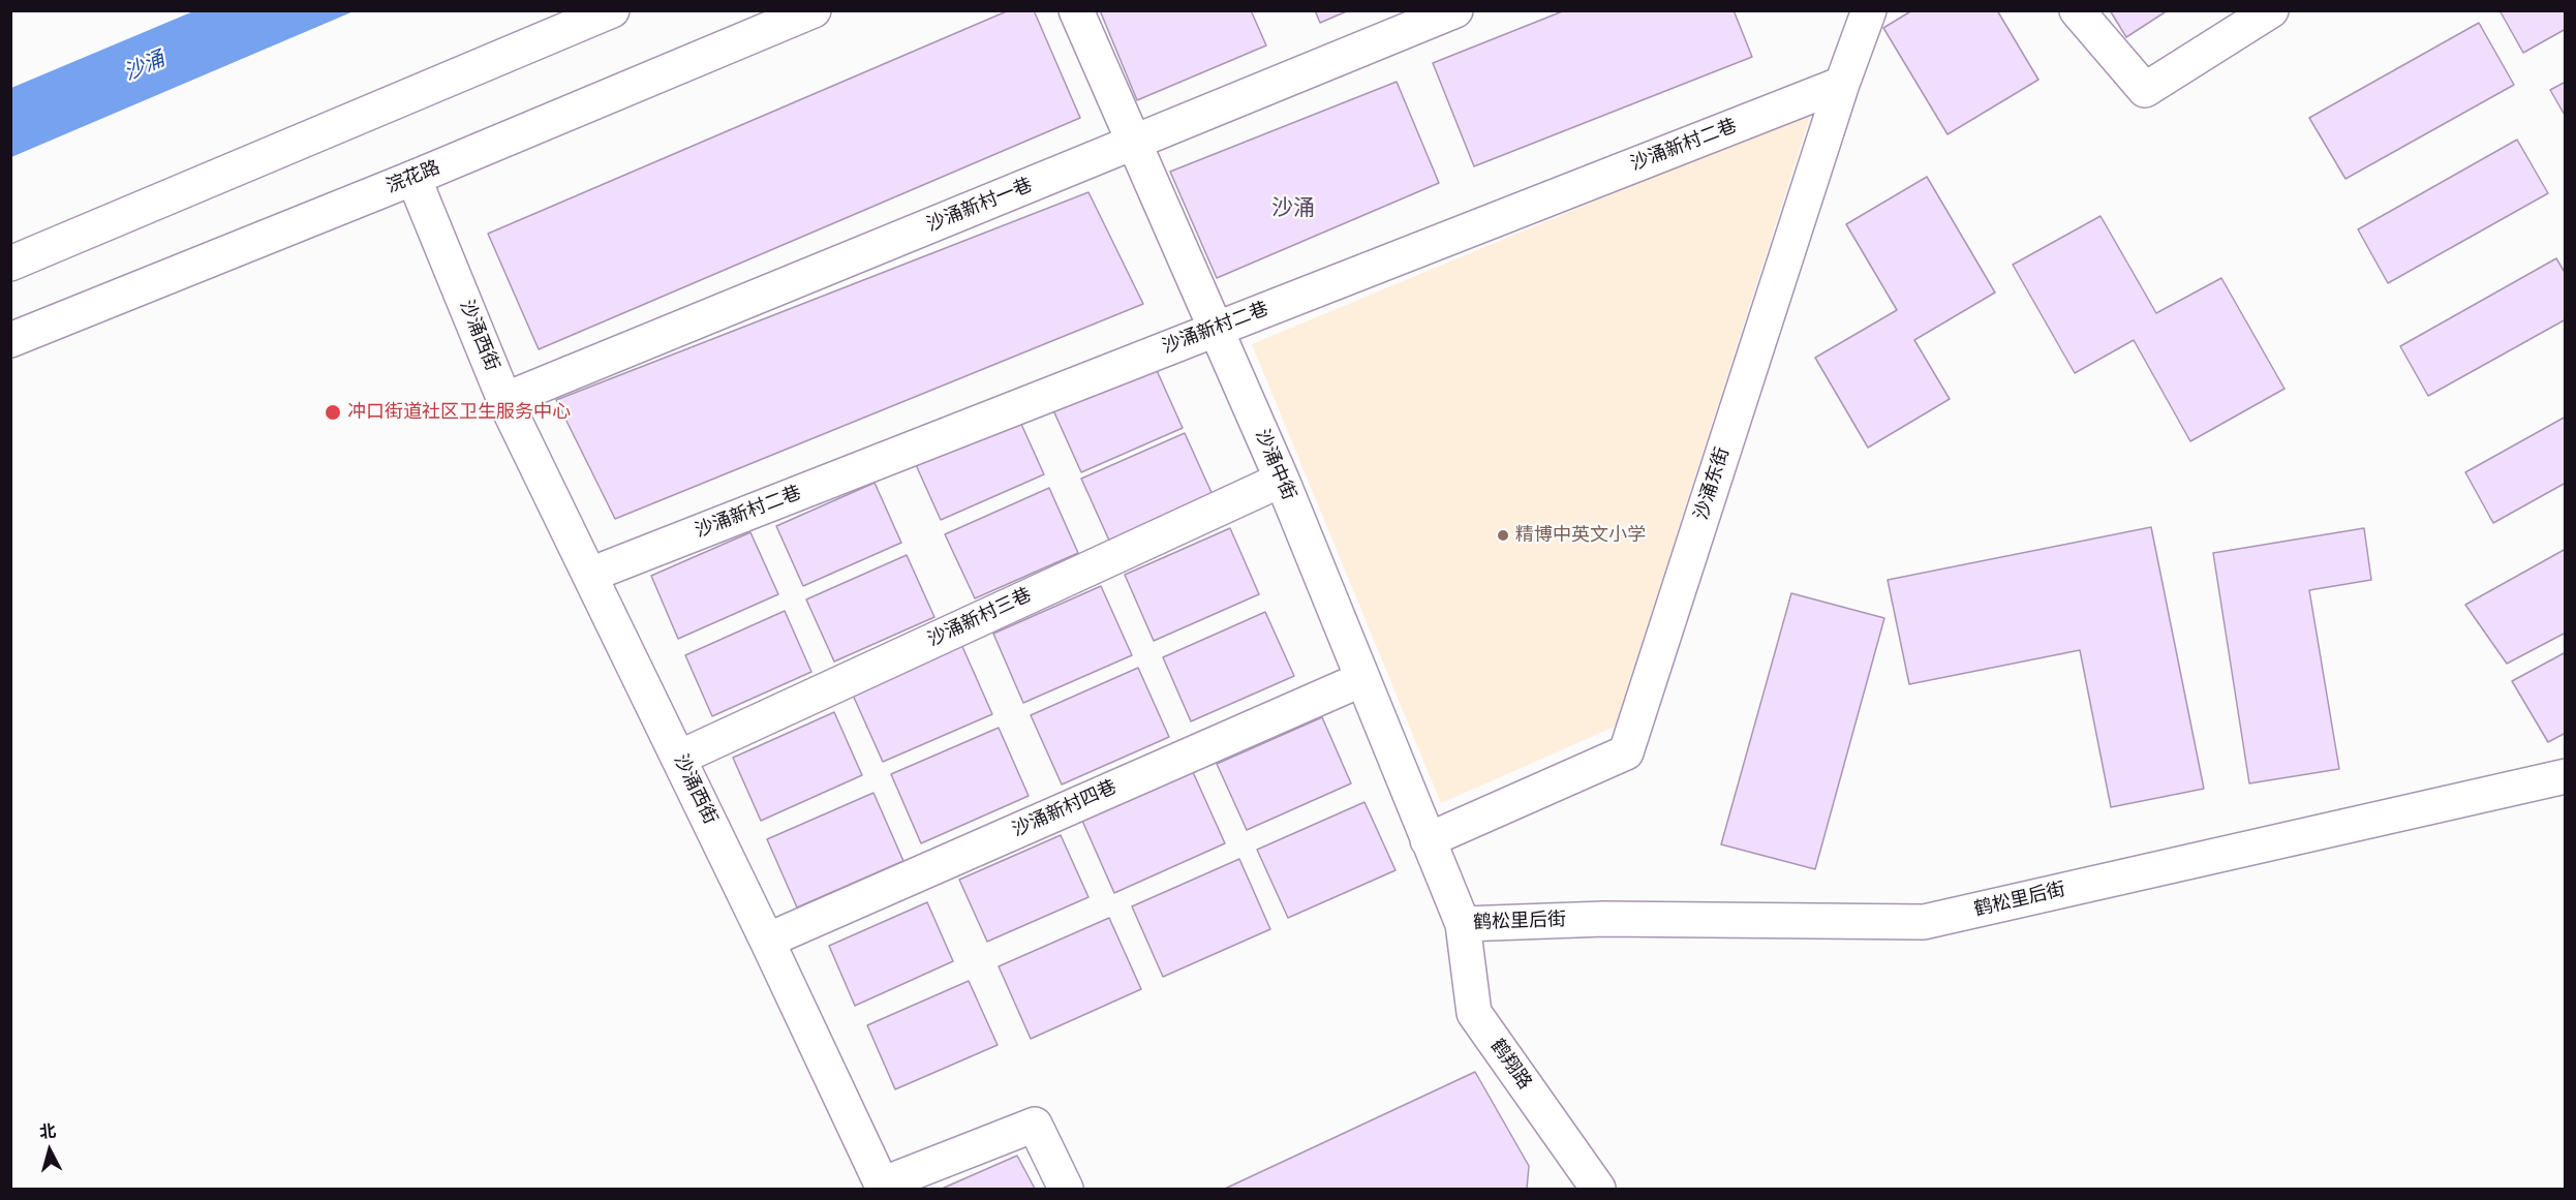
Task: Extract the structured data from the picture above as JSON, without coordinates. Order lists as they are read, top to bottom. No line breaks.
{"streets":{"street":["沙涌新村二巷","浣花路","沙涌新村一巷","沙涌西街","沙涌中街","沙涌东街","沙涌新村三巷","沙涌新村四巷","鹤松里后街","鹤翔路"]},"crossings":[["沙涌新村二巷","沙涌西街"],["沙涌新村二巷","沙涌中街"],["沙涌新村二巷","沙涌东街"],["浣花路","沙涌西街"],["沙涌新村一巷","沙涌西街"],["沙涌新村一巷","沙涌中街"],["沙涌西街","沙涌新村三巷"],["沙涌西街","沙涌新村四巷"],["沙涌中街","沙涌东街"],["沙涌中街","沙涌新村三巷"],["沙涌中街","沙涌新村四巷"],["沙涌中街","鹤松里后街"],["沙涌中街","鹤翔路"],["鹤松里后街","鹤翔路"]],"districts":["沙涌"],"water":["沙涌"],"places":["冲口街道社区卫生服务中心","精博中英文小学"],"north":"top"}
